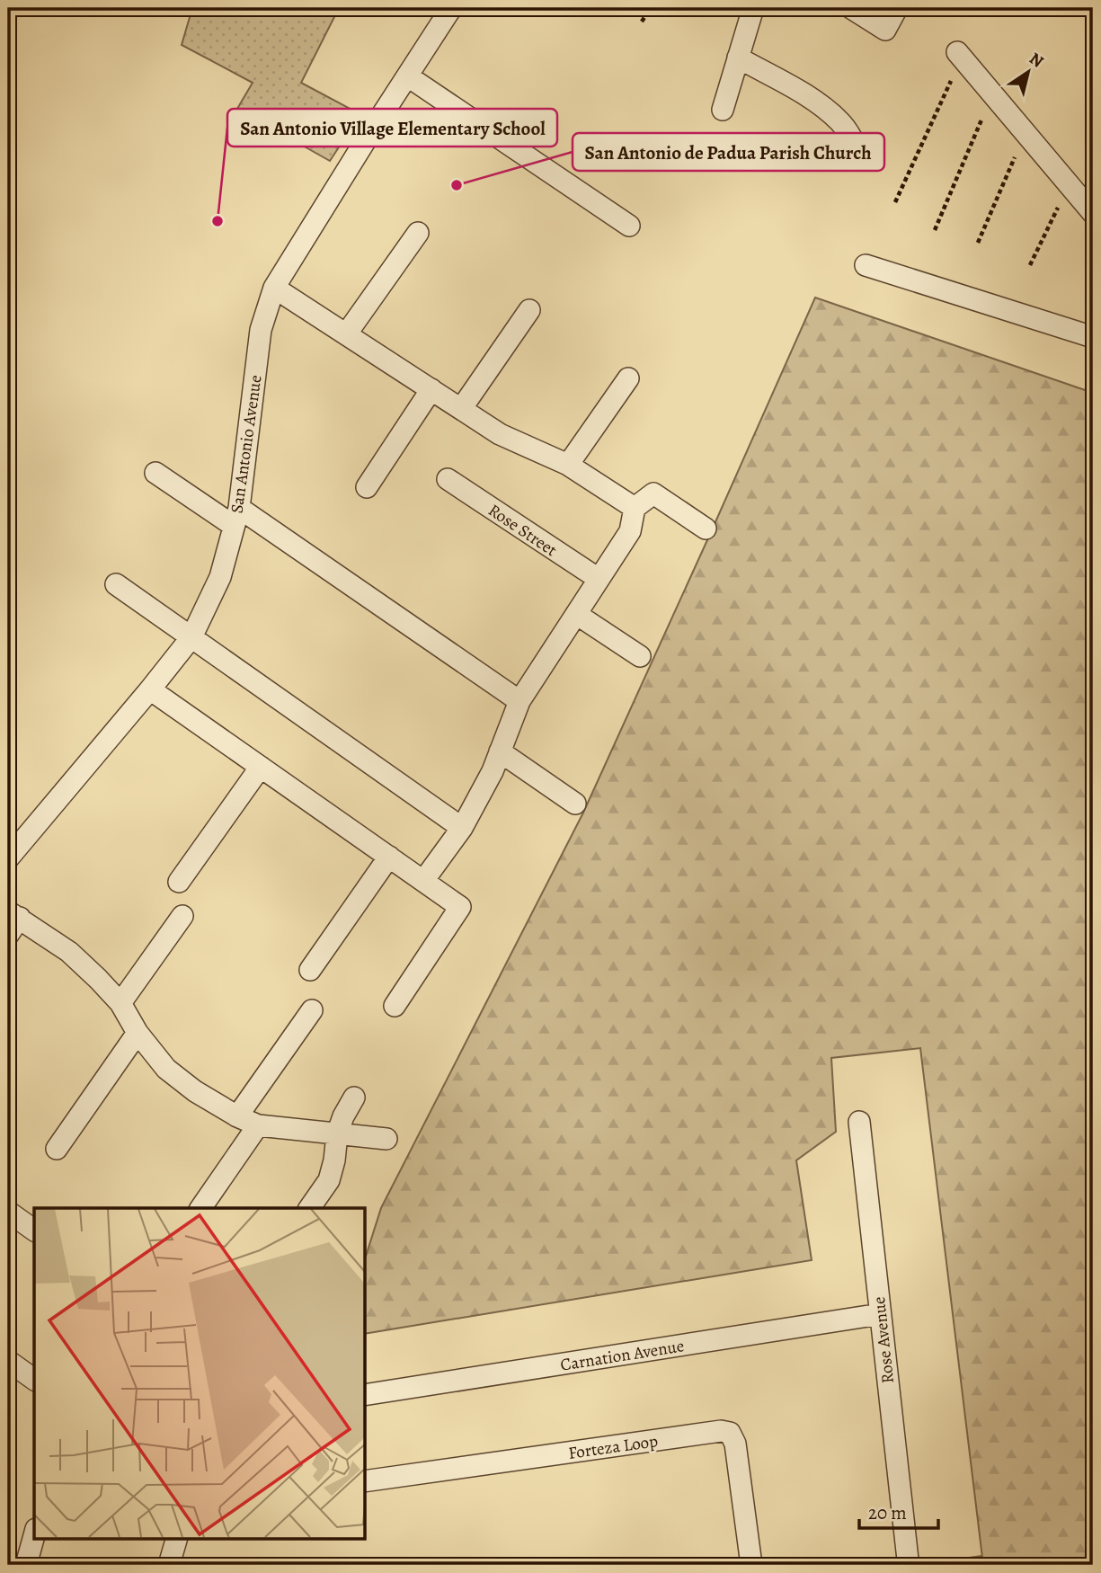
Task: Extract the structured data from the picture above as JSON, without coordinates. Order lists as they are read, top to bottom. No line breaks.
{"streets":{"street":["San Antonio Avenue","Rose Street","Rose Avenue","Carnation Avenue","Forteza Loop"]},"crossings":[["Rose Avenue","Carnation Avenue"]],"places":["San Antonio de Padua Parish Church","San Antonio Village Elementary School"],"scale_bar":"20 m","north":"top right"}
